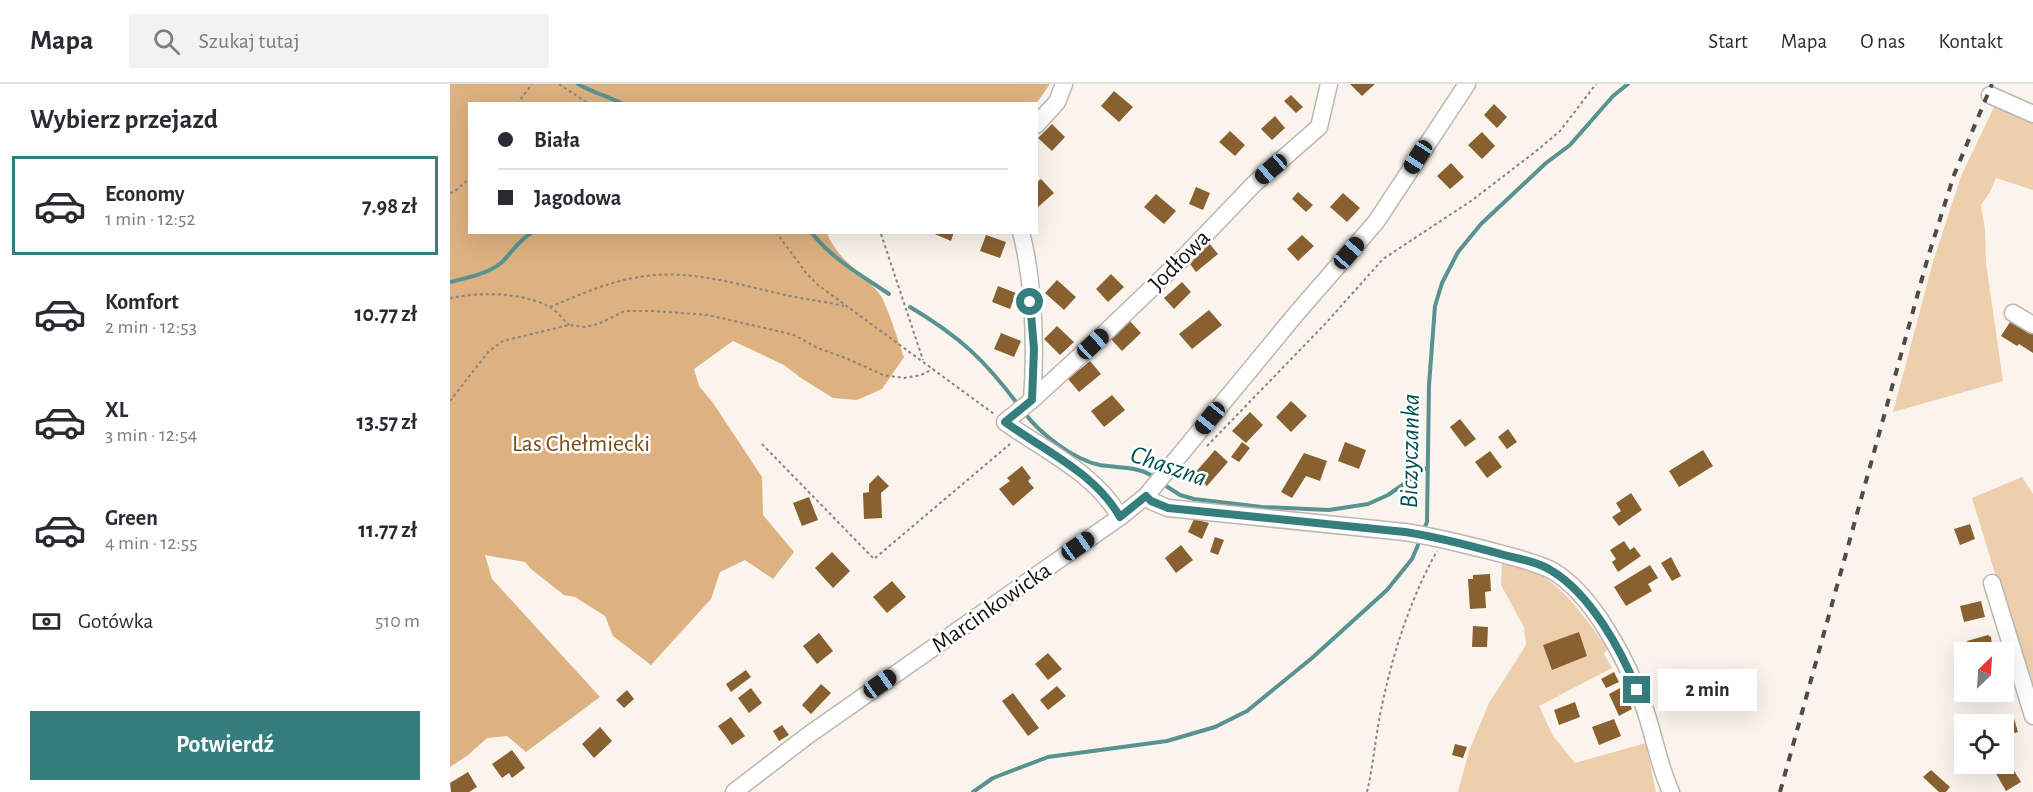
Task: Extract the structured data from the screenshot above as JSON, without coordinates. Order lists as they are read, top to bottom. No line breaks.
{"streets":{"street":["Jodłowa","Marcinkowicka"]},"water":["Biczyczanka","Chaszna"],"parks":["Las Chełmiecki"],"north":"top right","page":{"header":"Mapa","search":"Szukaj tutaj","nav":["Start","Mapa","O nas","Kontakt"],"heading":"Wybierz przejazd","banner":["Biała","Jagodowa"],"list":[{"name":"Economy","note":"1 min · 12:52","value":"7.98 zł"},{"name":"Komfort","note":"2 min · 12:53","value":"10.77 zł"},{"name":"XL","note":"3 min · 12:54","value":"13.57 zł"},{"name":"Green","note":"4 min · 12:55","value":"11.77 zł"}],"pay":["Gotówka","510 m"],"bubble":"2 min","buttons":"Potwierdź"}}
